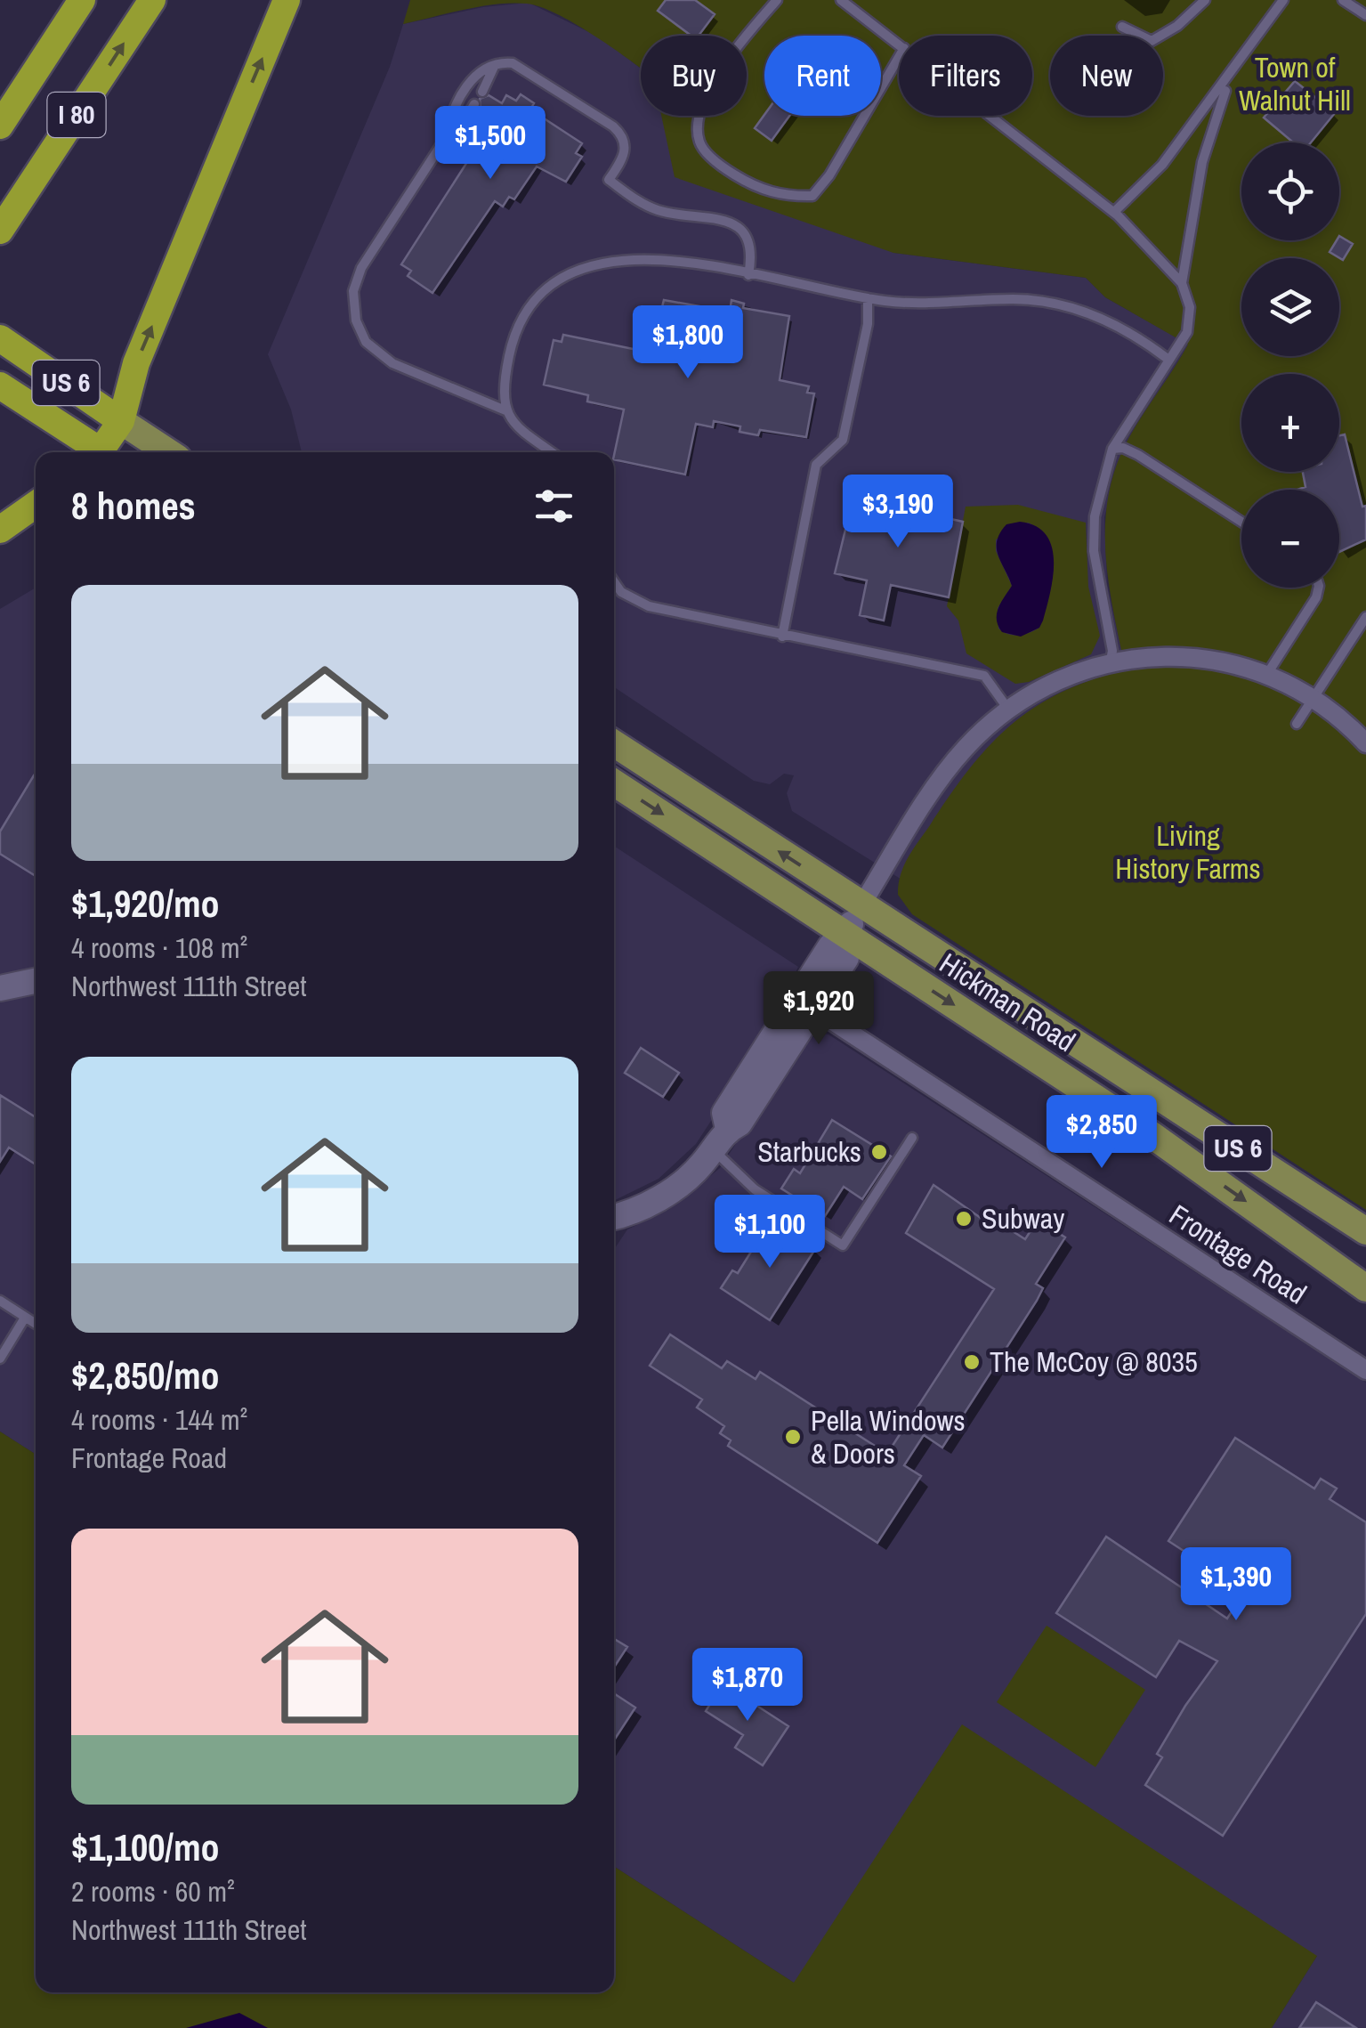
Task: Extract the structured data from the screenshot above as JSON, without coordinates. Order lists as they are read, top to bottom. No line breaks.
{"streets":{"highway":["I 80","US 6"],"main road":["Hickman Road"],"street":["Frontage Road"]},"parks":["Town of Walnut Hill","Living History Farms"],"places":["Starbucks","Subway","The McCoy @ 8035","Pella Windows & Doors"],"page":{"chip":["Buy","Rent","Filters","New"],"price":["$1,500","$1,800","$3,190","$1,920","$2,850","$1,100","$1,390","$1,870"],"map_buttons":["+","−"],"heading":"8 homes","list":[{"name":"$1,920/mo","note":"4 rooms · 108 m² · Northwest 111th Street"},{"name":"$2,850/mo","note":"4 rooms · 144 m² · Frontage Road"},{"name":"$1,100/mo","note":"2 rooms · 60 m² · Northwest 111th Street"}]}}
